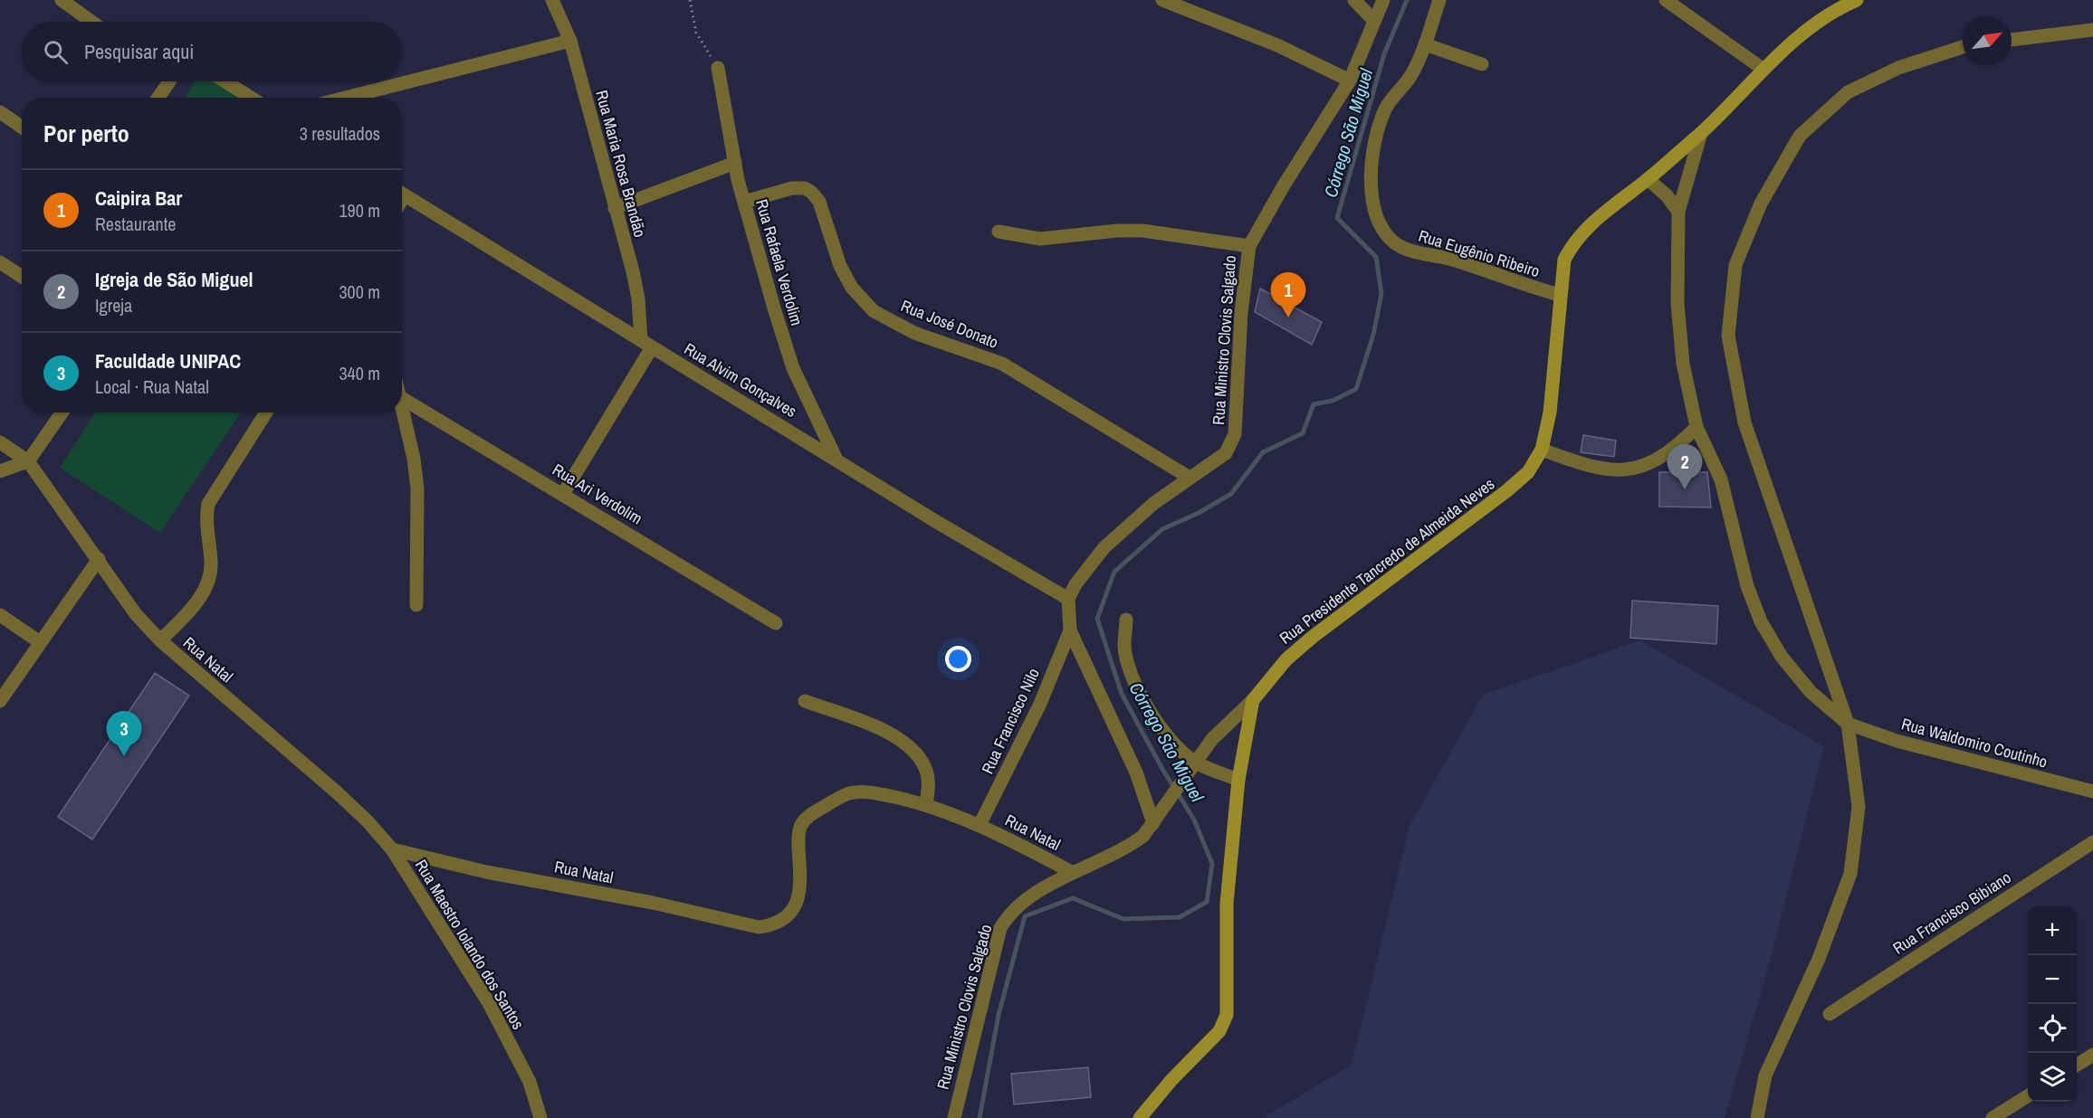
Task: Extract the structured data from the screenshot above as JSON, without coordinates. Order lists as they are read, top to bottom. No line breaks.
{"streets":{"main road":["Rua Presidente Tancredo de Almeida Neves"],"street":["Rua Maria Rosa Brandão","Rua Eugênio Ribeiro","Rua Rafaela Verdolim","Rua José Donato","Rua Ministro Clovis Salgado","Rua Alvim Gonçalves","Rua Ari Verdolim","Rua Natal","Rua Francisco Nilo","Rua Waldomiro Coutinho","Rua Francisco Bibiano","Rua Maestro Iolando dos Santos"]},"crossings":[["Rua Maria Rosa Brandão","Rua Alvim Gonçalves"],["Rua Eugênio Ribeiro","Rua Presidente Tancredo de Almeida Neves"],["Rua Rafaela Verdolim","Rua José Donato"],["Rua Rafaela Verdolim","Rua Alvim Gonçalves"],["Rua José Donato","Rua Ministro Clovis Salgado"],["Rua Ministro Clovis Salgado","Rua Alvim Gonçalves"],["Rua Ministro Clovis Salgado","Rua Presidente Tancredo de Almeida Neves"],["Rua Ministro Clovis Salgado","Rua Natal"],["Rua Natal","Rua Francisco Nilo"],["Rua Natal","Rua Maestro Iolando dos Santos"]],"water":["Córrego São Miguel"],"north":"top right","page":{"search":"Pesquisar aqui","heading":["Por perto","3 resultados"],"list":[{"mark":"1","name":"Caipira Bar","note":"Restaurante","value":"190 m"},{"mark":"2","name":"Igreja de São Miguel","note":"Igreja","value":"300 m"},{"mark":"3","name":"Faculdade UNIPAC","note":"Local · Rua Natal","value":"340 m"}],"pins":["1","2","3"],"map_buttons":["+","−"]}}
